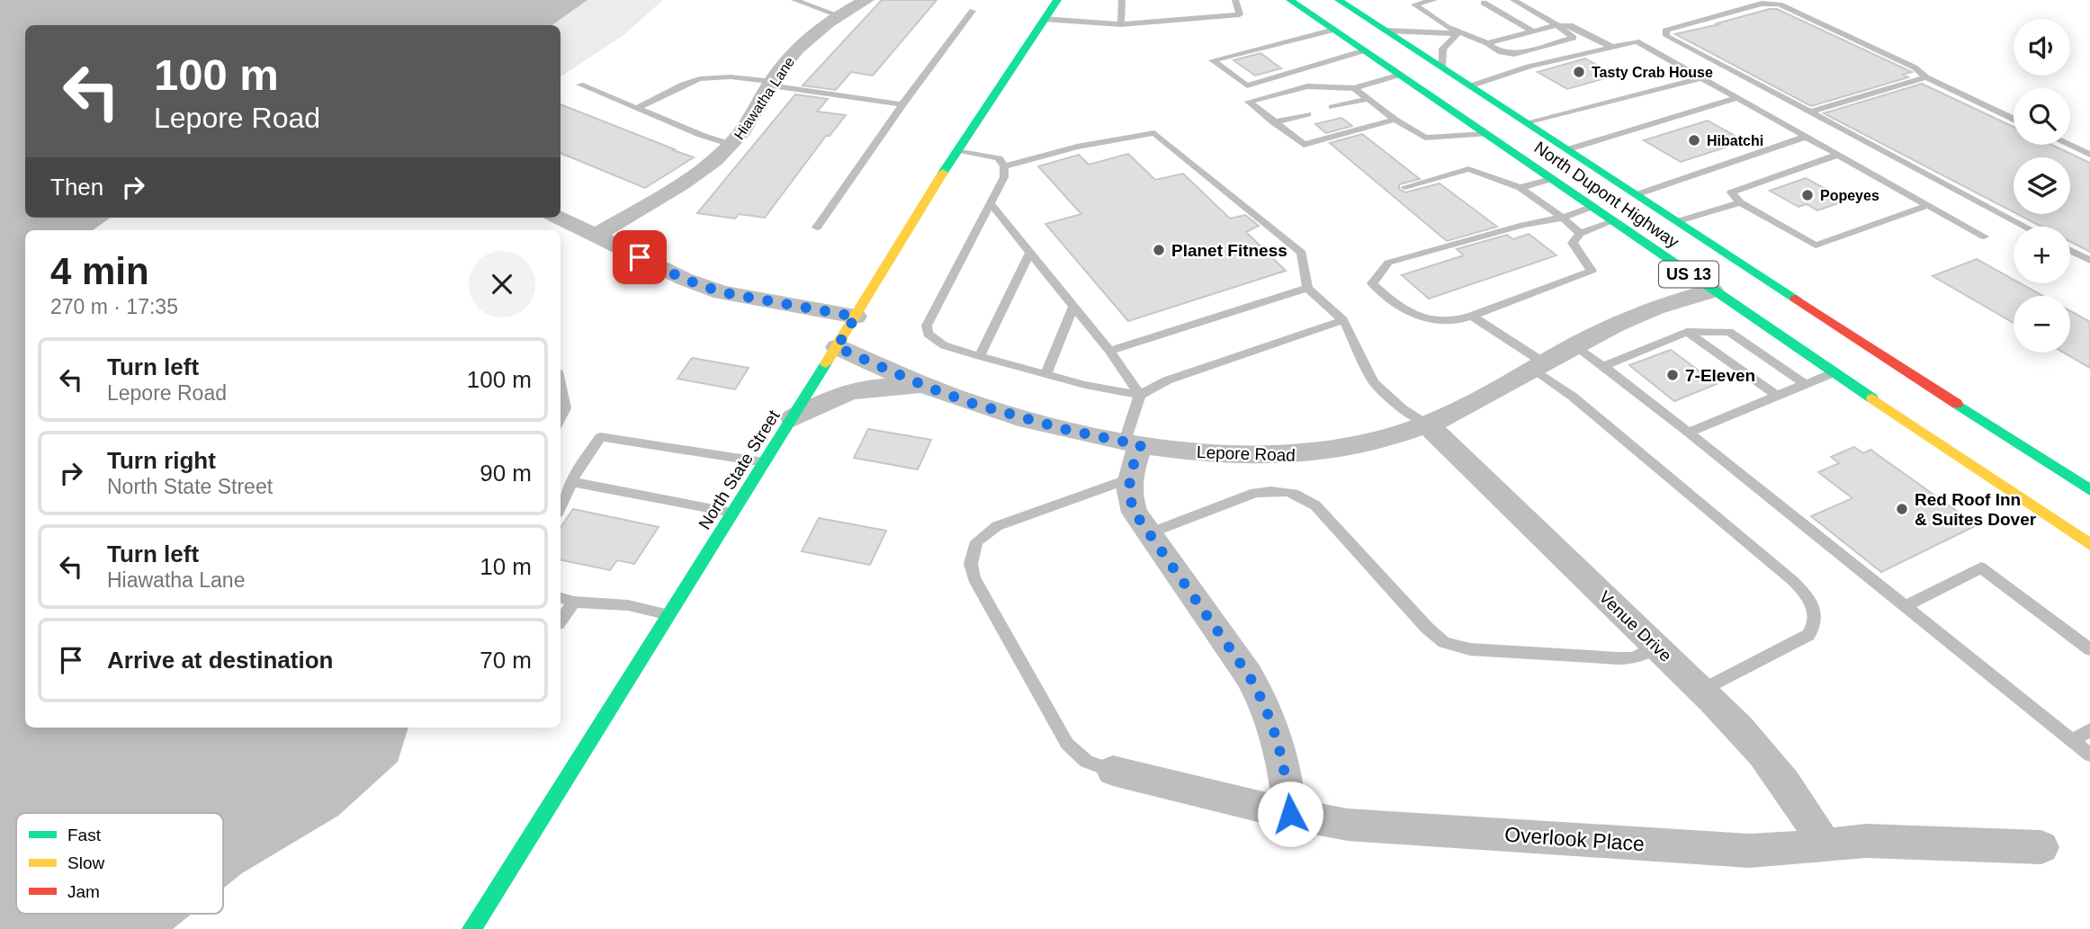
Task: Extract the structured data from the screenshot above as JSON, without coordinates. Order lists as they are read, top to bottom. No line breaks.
{"streets":{"main road":["North Dupont Highway","US 13","North State Street"],"street":["Hiawatha Lane","Lepore Road","Venue Drive","Overlook Place"]},"crossings":[["North Dupont Highway","Lepore Road"],["Lepore Road","North State Street"],["Lepore Road","Venue Drive"],["Venue Drive","Overlook Place"]],"places":["Tasty Crab House","Hibatchi","Popeyes","Planet Fitness","7-Eleven","Red Roof Inn & Suites Dover"],"legend":["Fast","Slow","Jam"],"page":{"map_buttons":["+","−"],"turn":["100 m","Lepore Road"],"then":"Then","heading":["4 min","270 m · 17:35"],"list":[{"name":"Turn left","note":"Lepore Road","value":"100 m"},{"name":"Turn right","note":"North State Street","value":"90 m"},{"name":"Turn left","note":"Hiawatha Lane","value":"10 m"},{"name":"Arrive at destination","value":"70 m"}]}}
